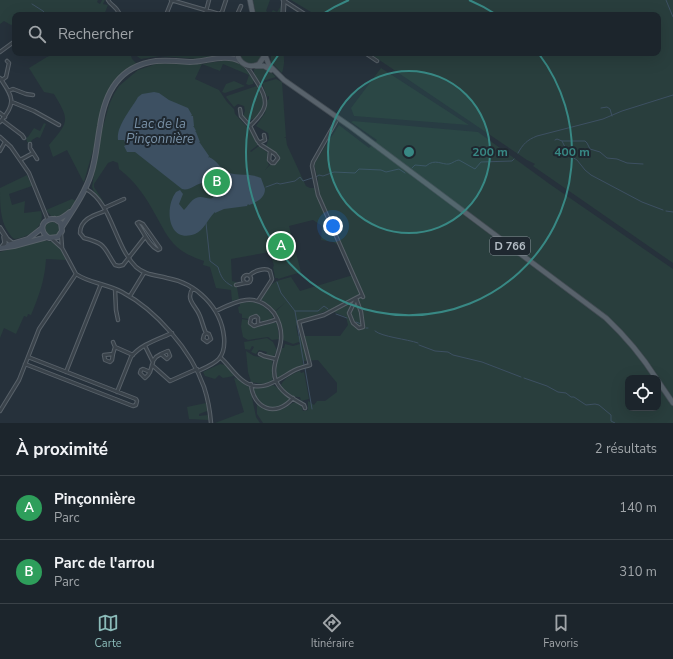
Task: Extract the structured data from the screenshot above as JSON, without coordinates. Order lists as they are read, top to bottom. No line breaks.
{"streets":{"main road":["D 766"]},"water":["Lac de la Pinçonnière"],"page":{"search":"Rechercher","pins":["B","A"],"heading":["À proximité","2 résultats"],"list":[{"mark":"A","name":"Pinçonnière","note":"Parc","value":"140 m"},{"mark":"B","name":"Parc de l'arrou","note":"Parc","value":"310 m"}],"nav":["Carte","Itinéraire","Favoris"]},"rings":["200 m","400 m"]}
